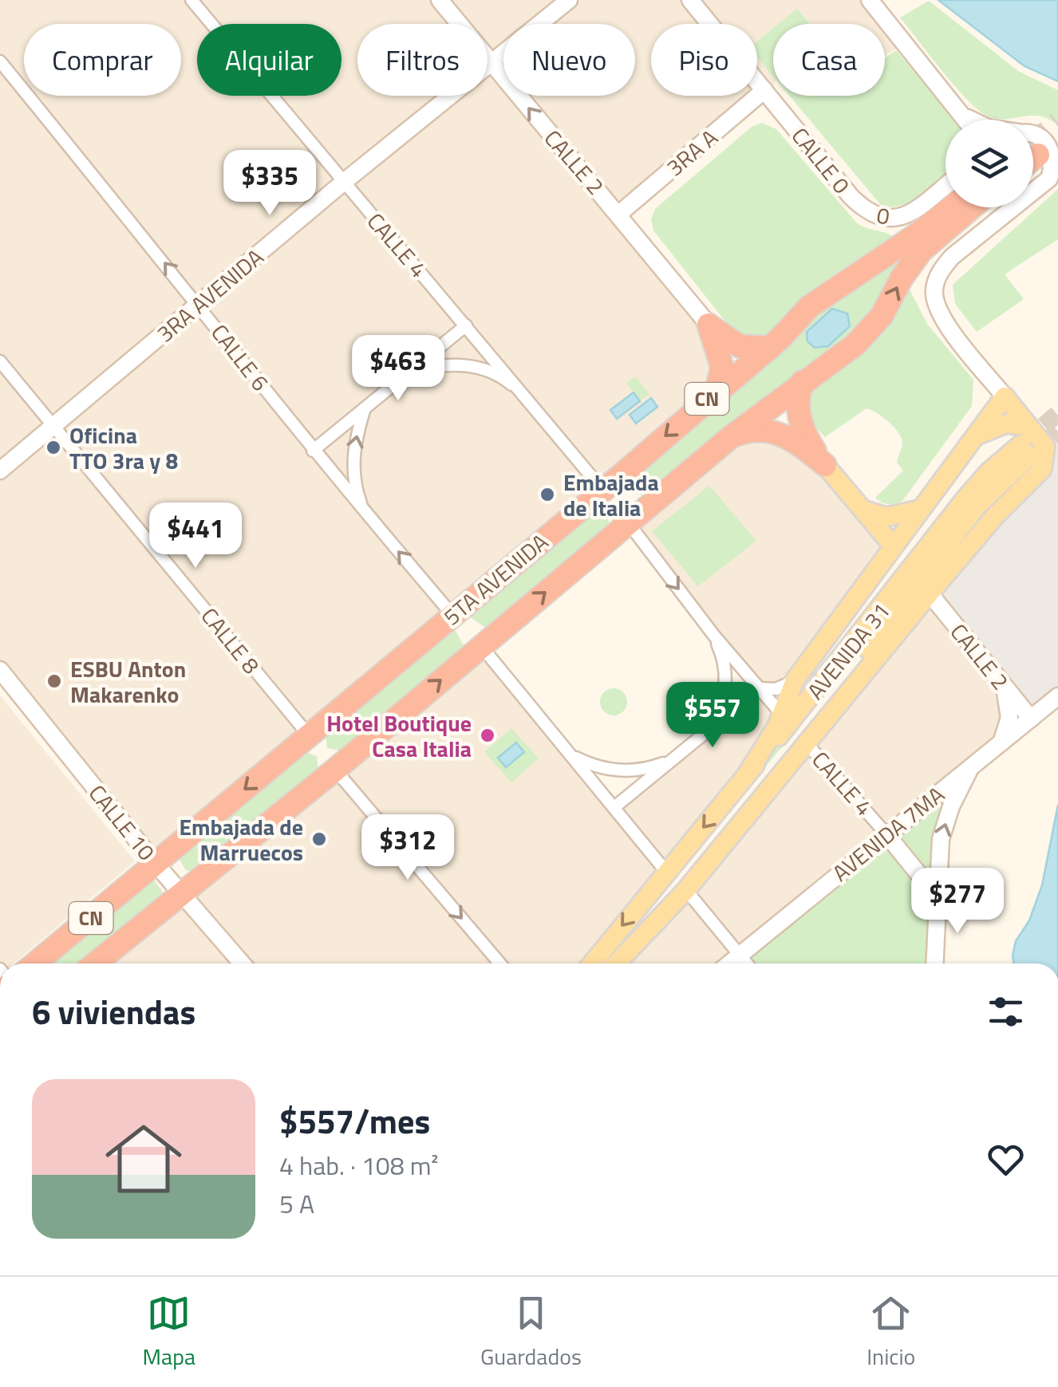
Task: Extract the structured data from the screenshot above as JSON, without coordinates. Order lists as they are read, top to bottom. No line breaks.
{"streets":{"highway":["CN","5TA AVENIDA"],"main road":["3RA A","CALLE 0","CALLE 2","0","CALLE 4","3RA AVENIDA","AVENIDA 31","CALLE 10","AVENIDA 7MA"],"street":["CALLE 6","CALLE 8"]},"crossings":[["3RA A","CALLE 0"],["3RA A","CALLE 2"],["CALLE 0","0"],["CALLE 2","3RA AVENIDA"],["CALLE 2","AVENIDA 7MA"],["CALLE 4","3RA AVENIDA"],["CALLE 4","CALLE 6"],["CALLE 4","5TA AVENIDA"],["CALLE 4","AVENIDA 7MA"],["3RA AVENIDA","CALLE 6"],["3RA AVENIDA","CALLE 8"],["CALLE 6","5TA AVENIDA"],["5TA AVENIDA","CALLE 8"],["5TA AVENIDA","CALLE 10"]],"one_way":["CALLE 6"],"places":["Oficina TTO 3ra y 8","Embajada de Italia","ESBU Anton Makarenko","Hotel Boutique Casa Italia","Embajada de Marruecos"],"page":{"chip":["Comprar","Alquilar","Filtros","Nuevo","Piso","Casa"],"price":["$335","$463","$441","$557","$312","$277"],"heading":"6 viviendas","list":[{"name":"$557/mes","note":"4 hab. · 108 m² · 5 A"}],"tabs":["Mapa","Guardados","Inicio"]}}
